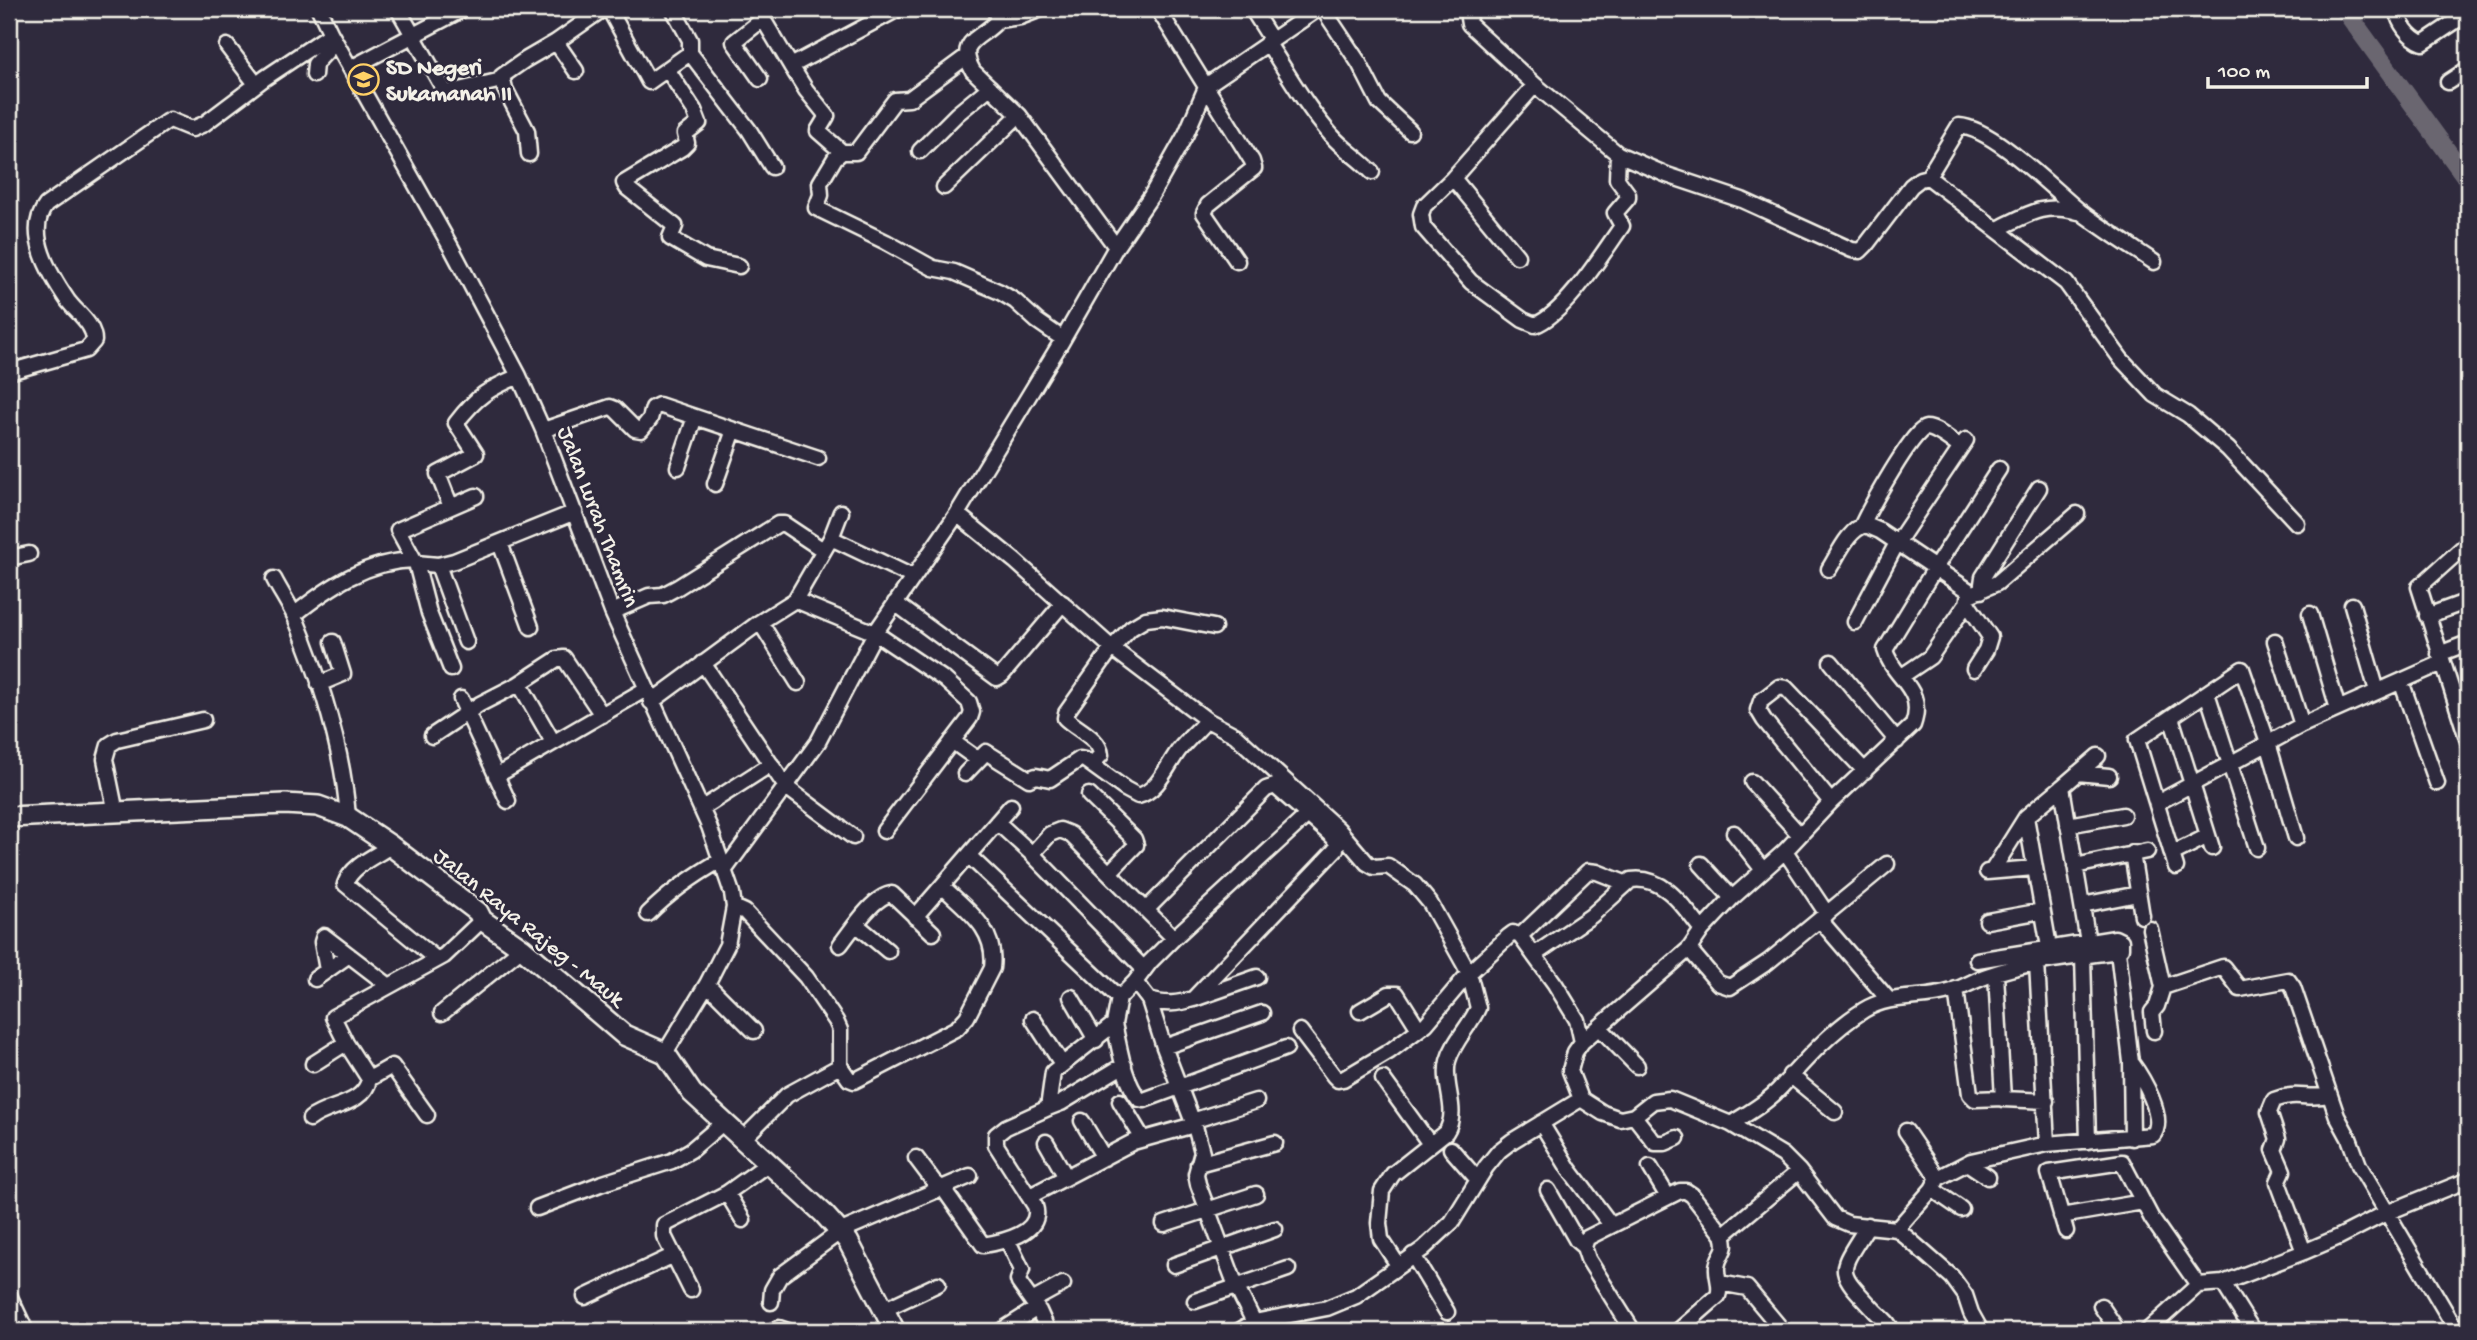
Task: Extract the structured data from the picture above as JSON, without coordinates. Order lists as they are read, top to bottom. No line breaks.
{"streets":{"main road":["Jalan Raya Rajeg - Mauk"],"street":["Jalan Lurah Thamrin"]},"crossings":[["Jalan Lurah Thamrin","Jalan Raya Rajeg - Mauk"]],"places":{"school or university":["SD Negeri Sukamanah II"]},"scale_bar":"100 m"}
